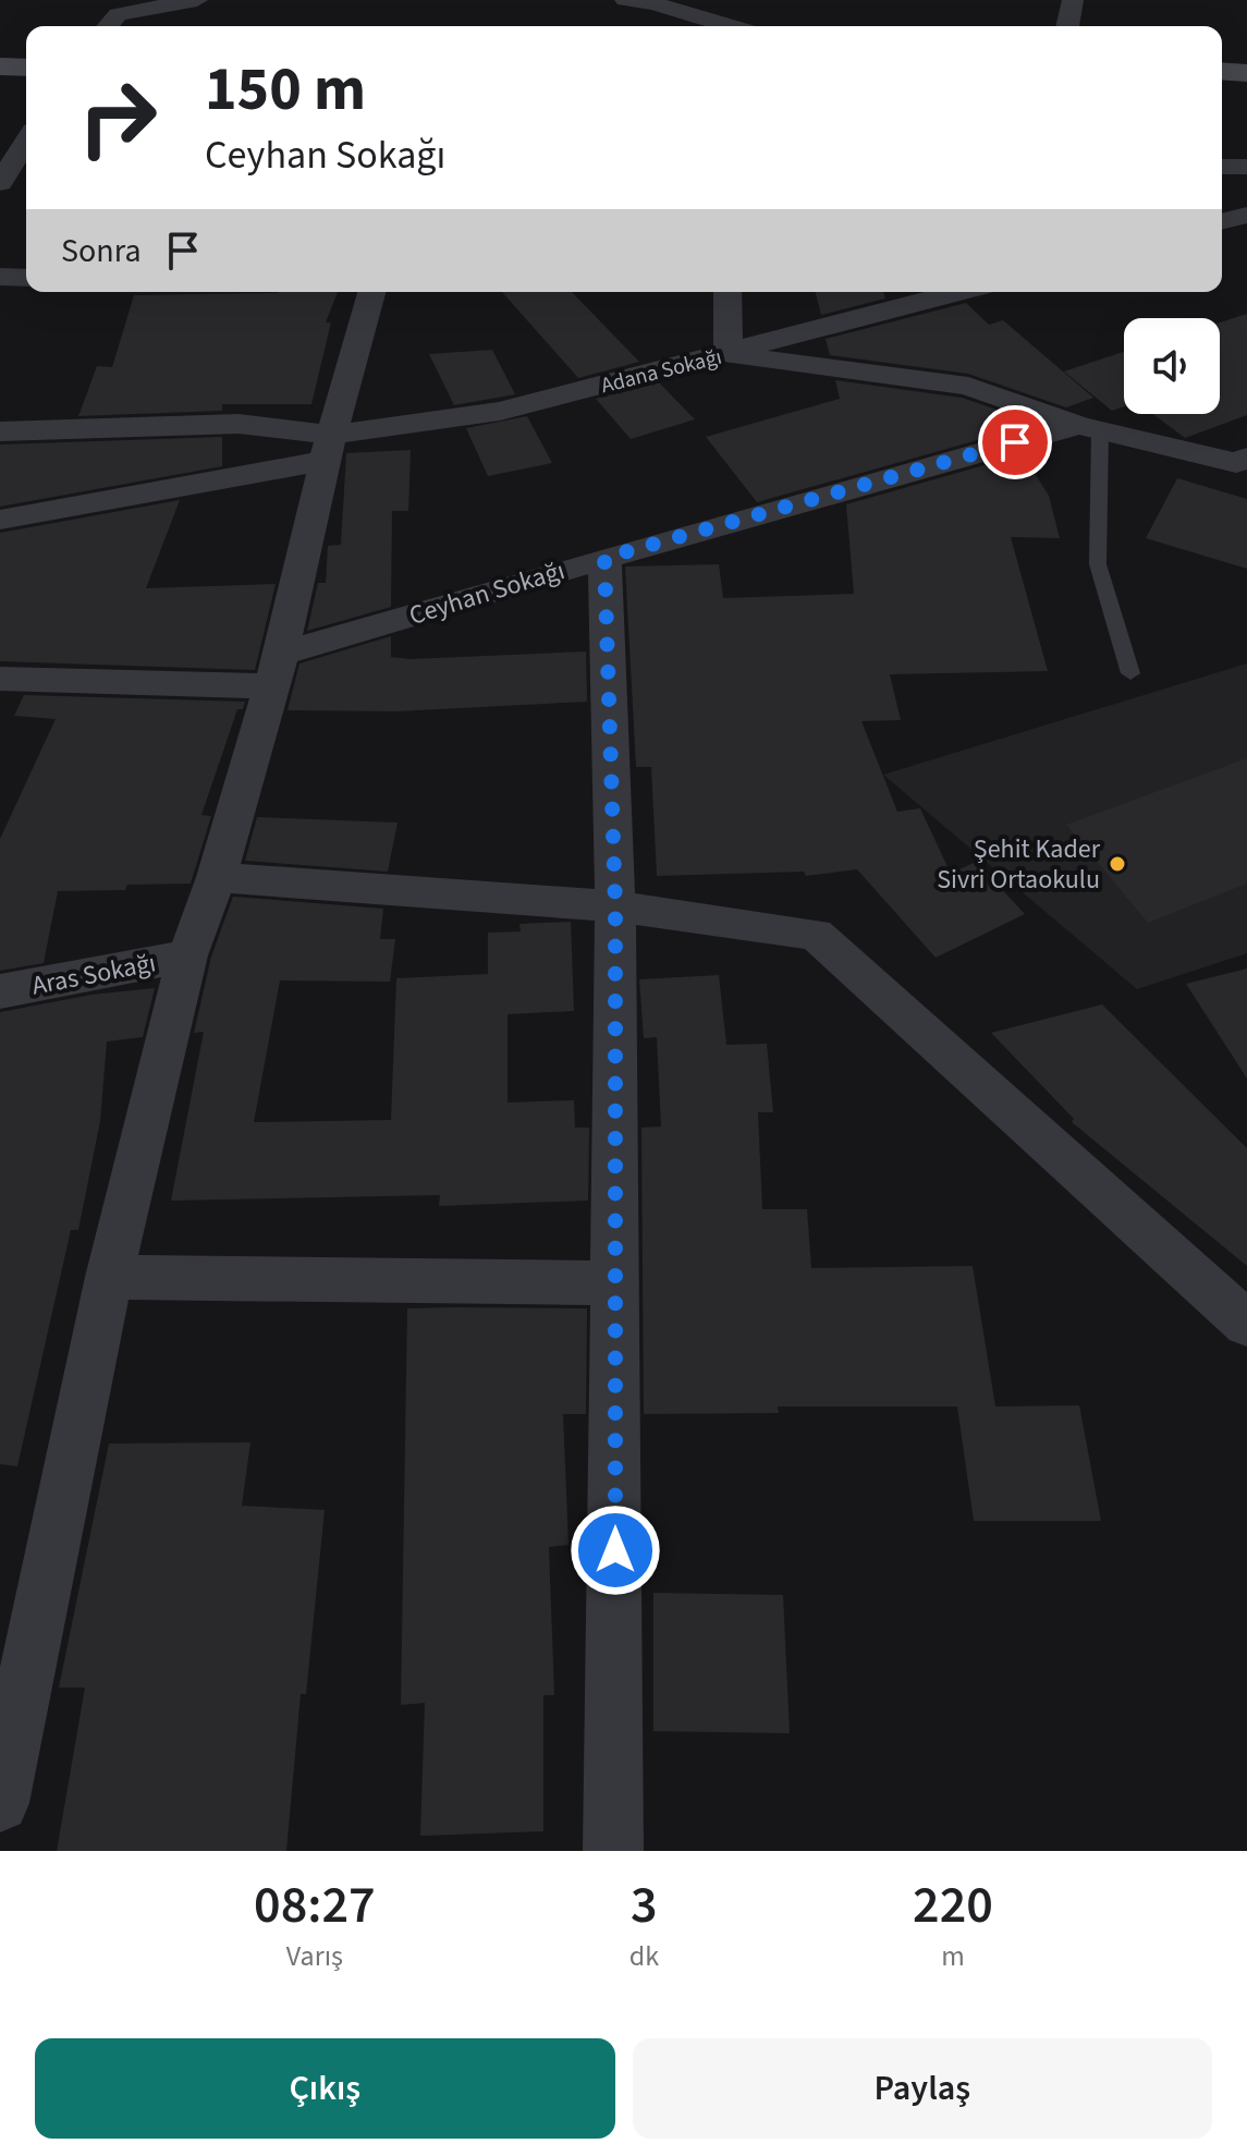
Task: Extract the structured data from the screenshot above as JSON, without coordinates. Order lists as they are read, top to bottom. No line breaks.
{"streets":{"street":["Adana Sokağı","Ceyhan Sokağı","Aras Sokağı"]},"places":["Şehit Kader Sivri Ortaokulu"],"page":{"turn":["150 m","Ceyhan Sokağı"],"then":"Sonra","eta":["08:27","Varış","3","dk","220","m"],"buttons":["Çıkış","Paylaş"]}}
